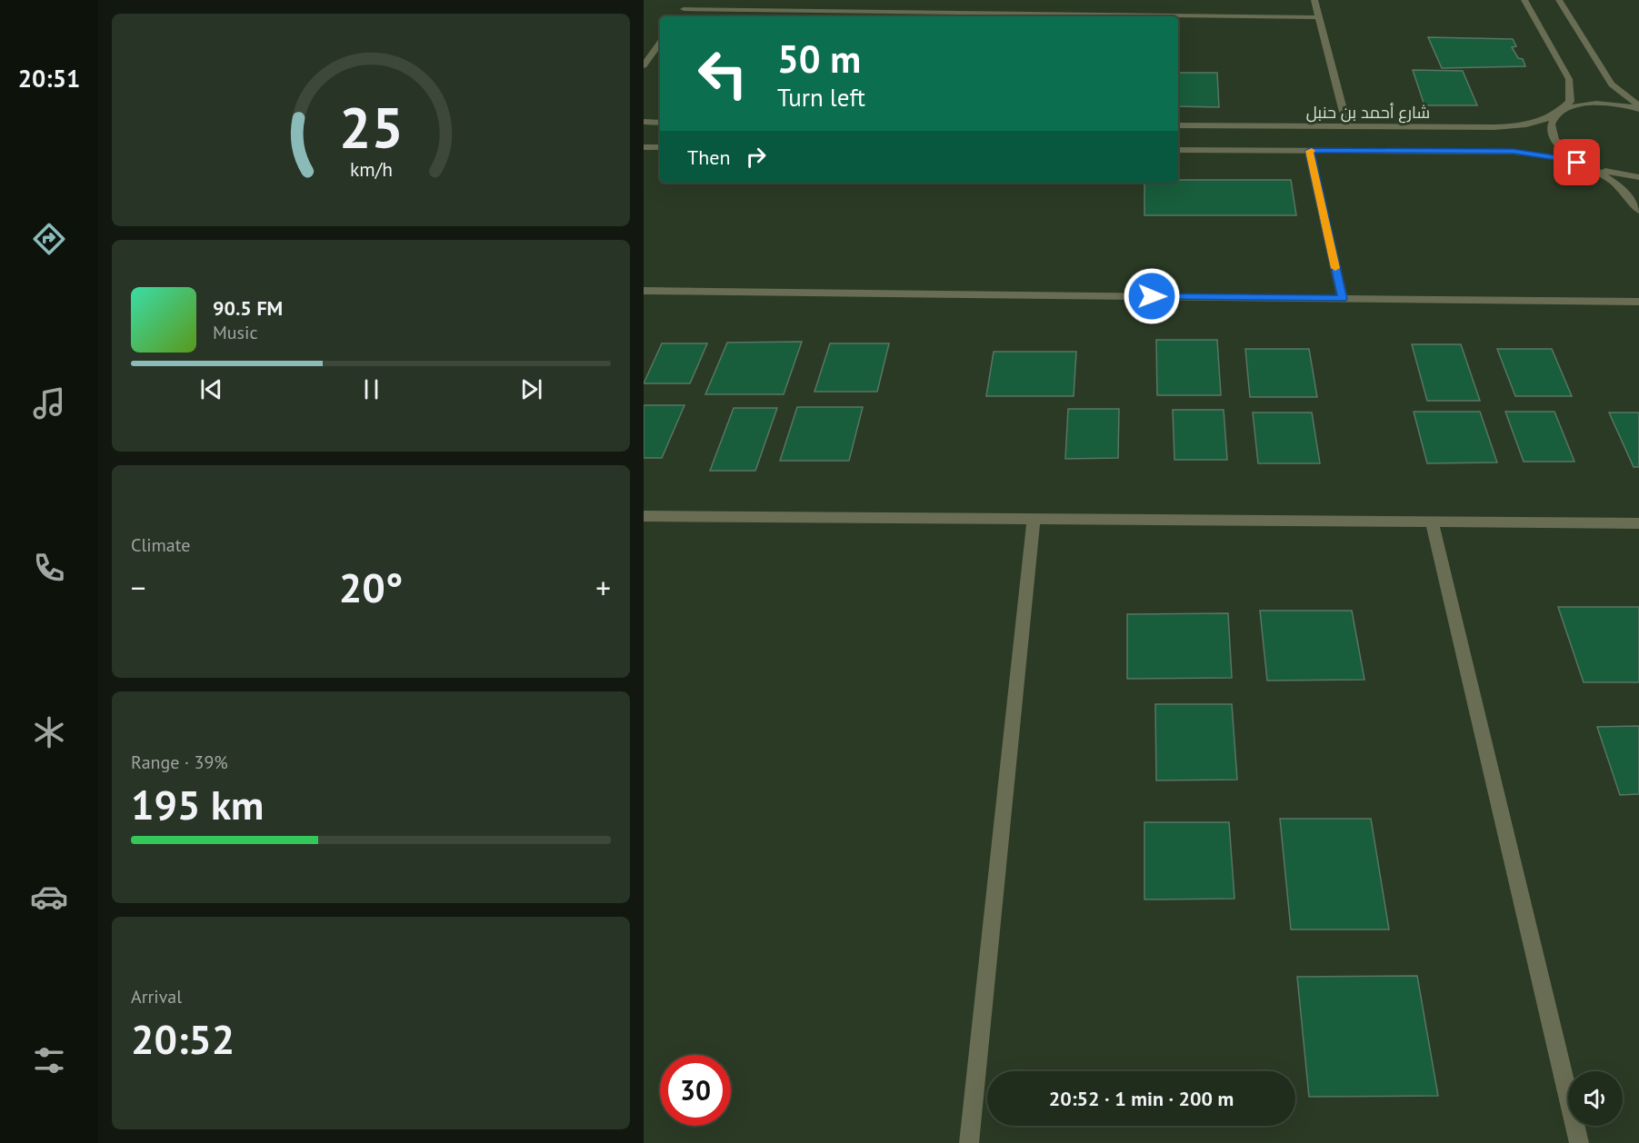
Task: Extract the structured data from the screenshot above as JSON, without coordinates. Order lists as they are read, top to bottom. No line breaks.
{"streets":{"street":["شارع أحمد بن حنبل"]},"page":{"tabs":"20:51","turn":["50 m","Turn left"],"then":"Then","song":["90.5 FM","Music"],"tile":["Climate",["Range · 39%","195 km"],["Arrival","20:52"]],"heat":["−","20°","+"],"limit":"30","trip":"20:52 · 1 min · 200 m","gauge":["25","km/h"]}}
